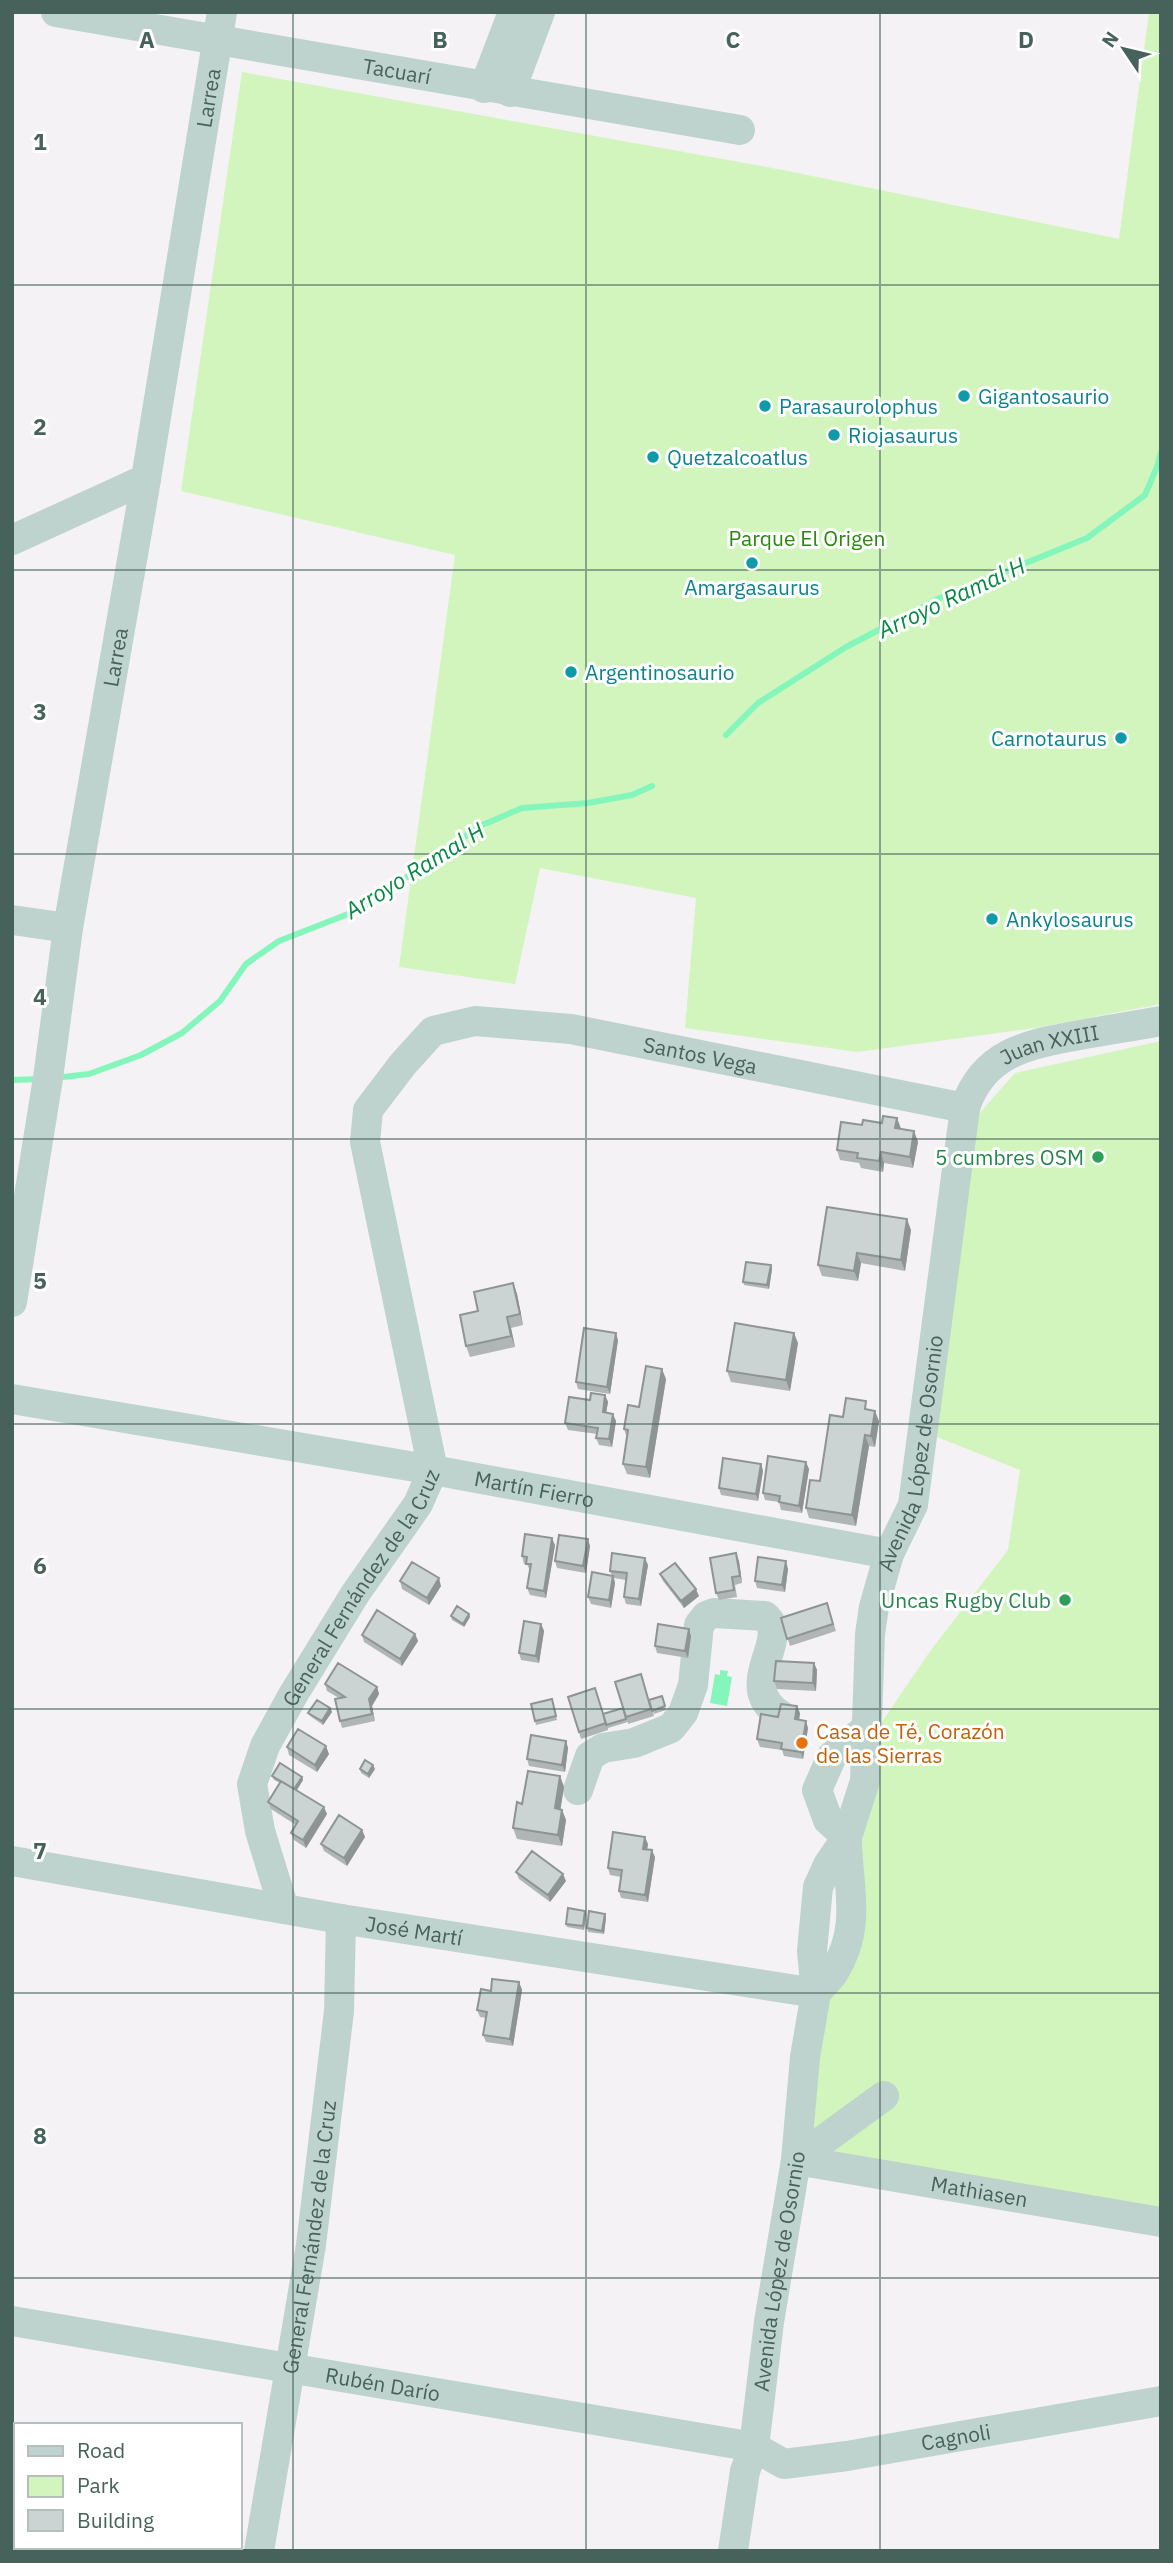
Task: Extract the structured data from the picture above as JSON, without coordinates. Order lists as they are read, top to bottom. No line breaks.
{"streets":{"street":["Tacuarí","Larrea","Juan XXIII","Santos Vega","Avenida López de Osornio","Martín Fierro","General Fernández de la Cruz","José Martí","Mathiasen","Rubén Darío","Cagnoli"]},"crossings":[["Tacuarí","Larrea"],["Juan XXIII","Santos Vega"],["Juan XXIII","Avenida López de Osornio"],["Santos Vega","Avenida López de Osornio"],["Santos Vega","General Fernández de la Cruz"],["Avenida López de Osornio","Martín Fierro"],["Avenida López de Osornio","José Martí"],["Avenida López de Osornio","Mathiasen"],["Avenida López de Osornio","Rubén Darío"],["Avenida López de Osornio","Cagnoli"],["Martín Fierro","General Fernández de la Cruz"],["General Fernández de la Cruz","José Martí"],["General Fernández de la Cruz","Rubén Darío"],["Rubén Darío","Cagnoli"]],"water":["Arroyo Ramal H"],"parks":["Parque El Origen"],"places":["Gigantosaurio","Parasaurolophus","Riojasaurus","Quetzalcoatlus","Amargasaurus","Argentinosaurio","Carnotaurus","Ankylosaurus","5 cumbres OSM","Uncas Rugby Club","Casa de Té, Corazón de las Sierras"],"legend":["Road","Park","Building"],"north":"top left","grid":{"columns":["A","B","C","D"],"rows":["1","2","3","4","5","6","7","8"]}}
